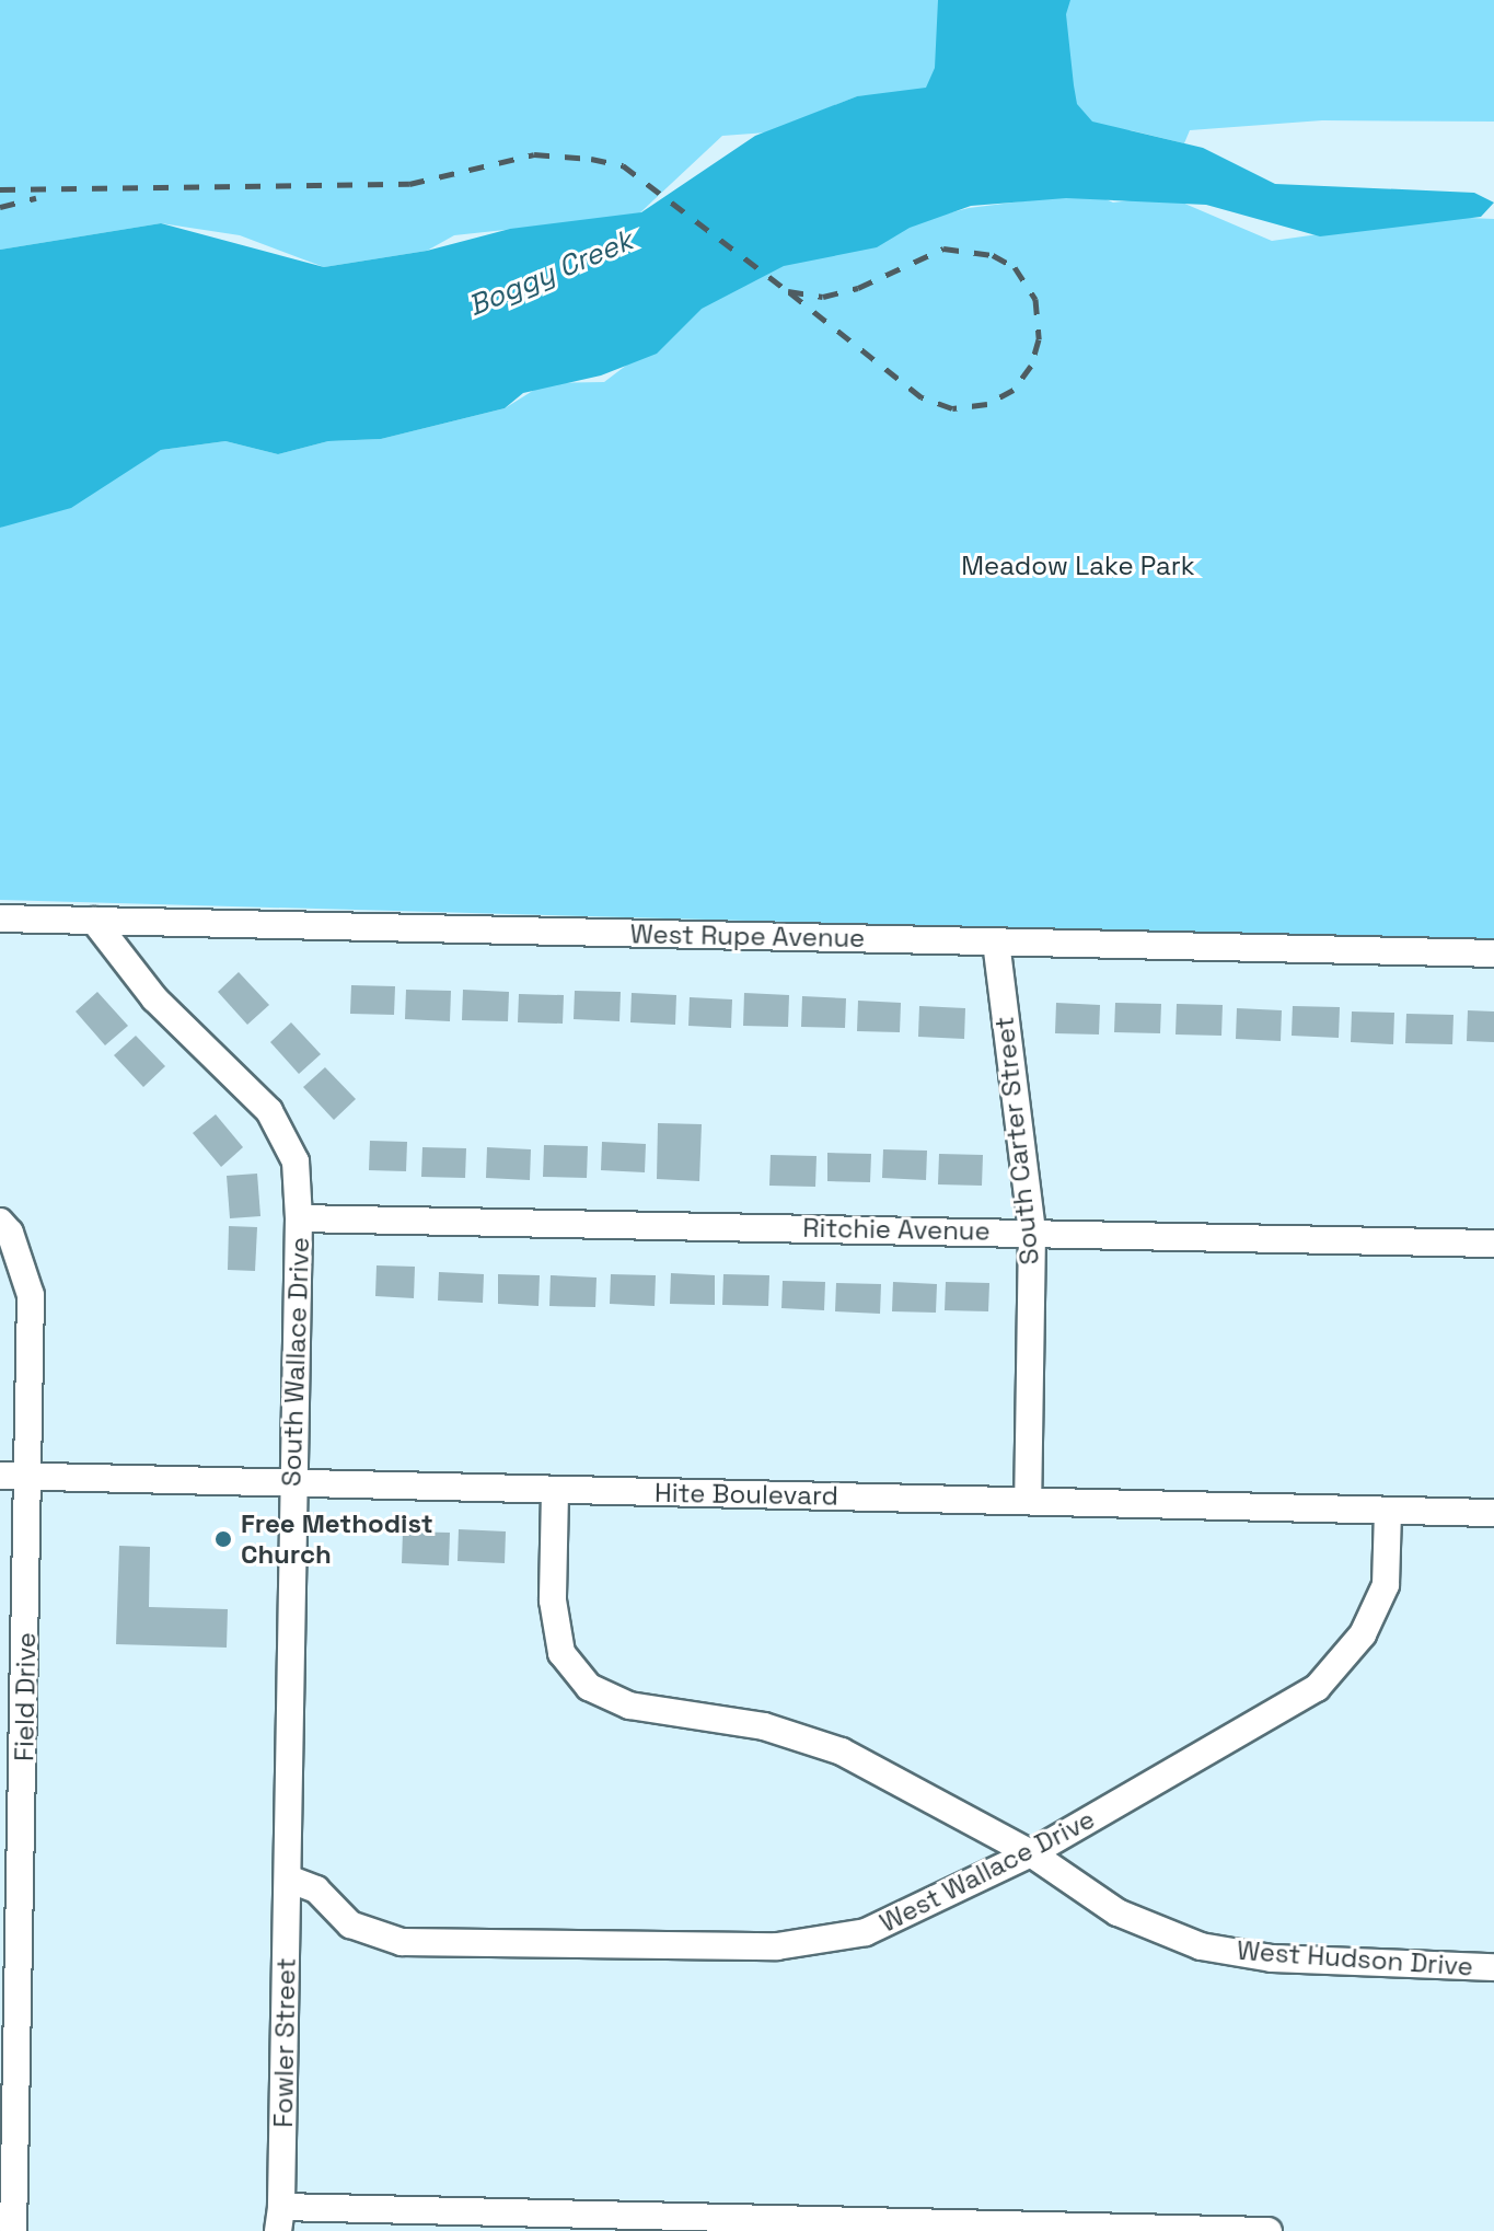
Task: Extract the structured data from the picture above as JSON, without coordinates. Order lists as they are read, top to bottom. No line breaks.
{"streets":{"street":["West Rupe Avenue","South Carter Street","Ritchie Avenue","South Wallace Drive","Hite Boulevard","Field Drive","West Wallace Drive","West Hudson Drive","Fowler Street"]},"crossings":[["West Rupe Avenue","South Carter Street"],["West Rupe Avenue","South Wallace Drive"],["South Carter Street","Ritchie Avenue"],["South Carter Street","Hite Boulevard"],["Ritchie Avenue","South Wallace Drive"],["South Wallace Drive","Hite Boulevard"],["South Wallace Drive","West Wallace Drive"],["South Wallace Drive","Fowler Street"],["Hite Boulevard","Field Drive"],["Hite Boulevard","West Wallace Drive"],["Hite Boulevard","West Hudson Drive"],["West Wallace Drive","West Hudson Drive"],["West Wallace Drive","Fowler Street"]],"water":["Boggy Creek"],"parks":["Meadow Lake Park"],"places":["Free Methodist Church"]}
